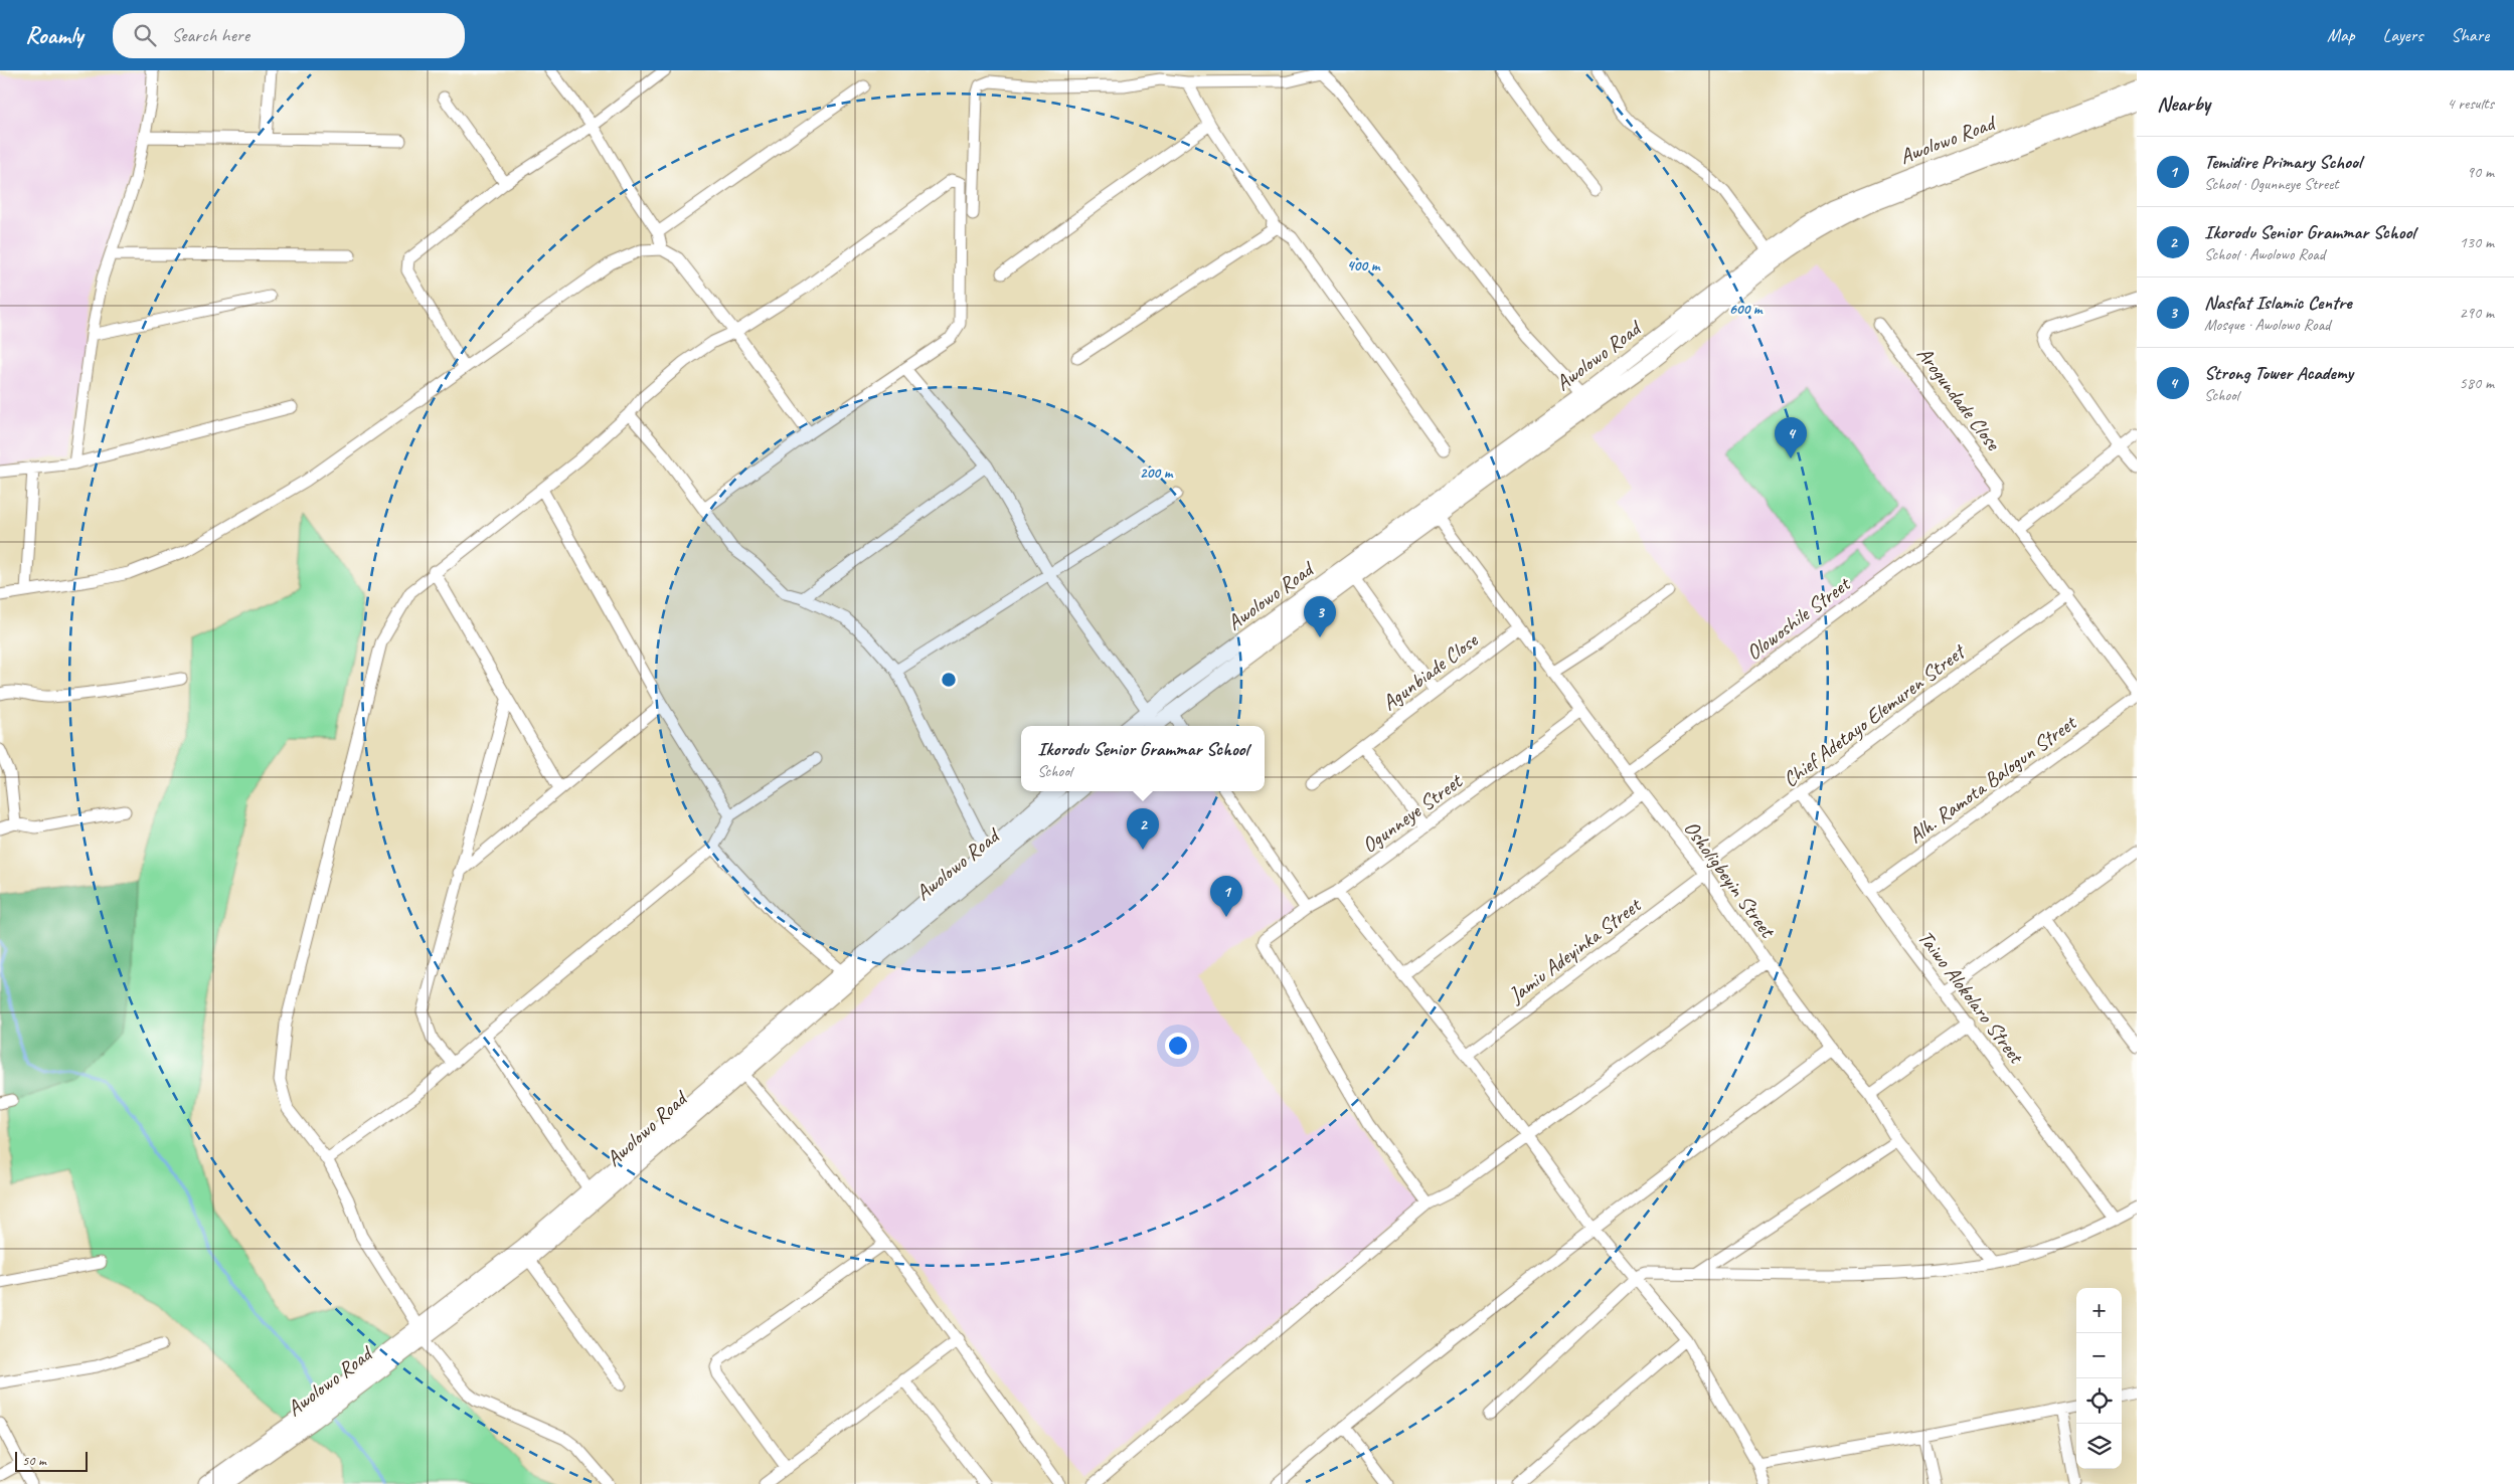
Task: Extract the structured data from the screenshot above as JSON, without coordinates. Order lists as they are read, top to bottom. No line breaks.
{"streets":{"main road":["Awolowo Road"],"street":["Arogundade Close","Olowoshile Street","Agunbiade Close","Chief Adetayo Elemuren Street","Alh. Ramota Balogun Street","Ogunneye Street","Osholigbeyin Street","Jamiu Adeyinka Street","Taiwo Alokolaro Street"]},"crossings":[["Awolowo Road","Osholigbeyin Street"],["Arogundade Close","Olowoshile Street"],["Olowoshile Street","Osholigbeyin Street"],["Agunbiade Close","Osholigbeyin Street"],["Chief Adetayo Elemuren Street","Osholigbeyin Street"],["Chief Adetayo Elemuren Street","Jamiu Adeyinka Street"],["Chief Adetayo Elemuren Street","Taiwo Alokolaro Street"],["Alh. Ramota Balogun Street","Taiwo Alokolaro Street"],["Ogunneye Street","Osholigbeyin Street"],["Osholigbeyin Street","Jamiu Adeyinka Street"]],"scale_bar":"50 m","page":{"header":"Roamly","search":"Search here","nav":["Map","Layers","Share"],"heading":["Nearby","4 results"],"list":[{"mark":"1","name":"Temidire Primary School","note":"School · Ogunneye Street","value":"90 m"},{"mark":"2","name":"Ikorodu Senior Grammar School","note":"School · Awolowo Road","value":"130 m"},{"mark":"3","name":"Nasfat Islamic Centre","note":"Mosque · Awolowo Road","value":"290 m"},{"mark":"4","name":"Strong Tower Academy","note":"School","value":"580 m"}],"pins":["4","3","2","1"],"popup":["Ikorodu Senior Grammar School","School"],"map_buttons":["+","−"],"scale":"50 m"},"rings":["400 m","600 m","200 m"]}
